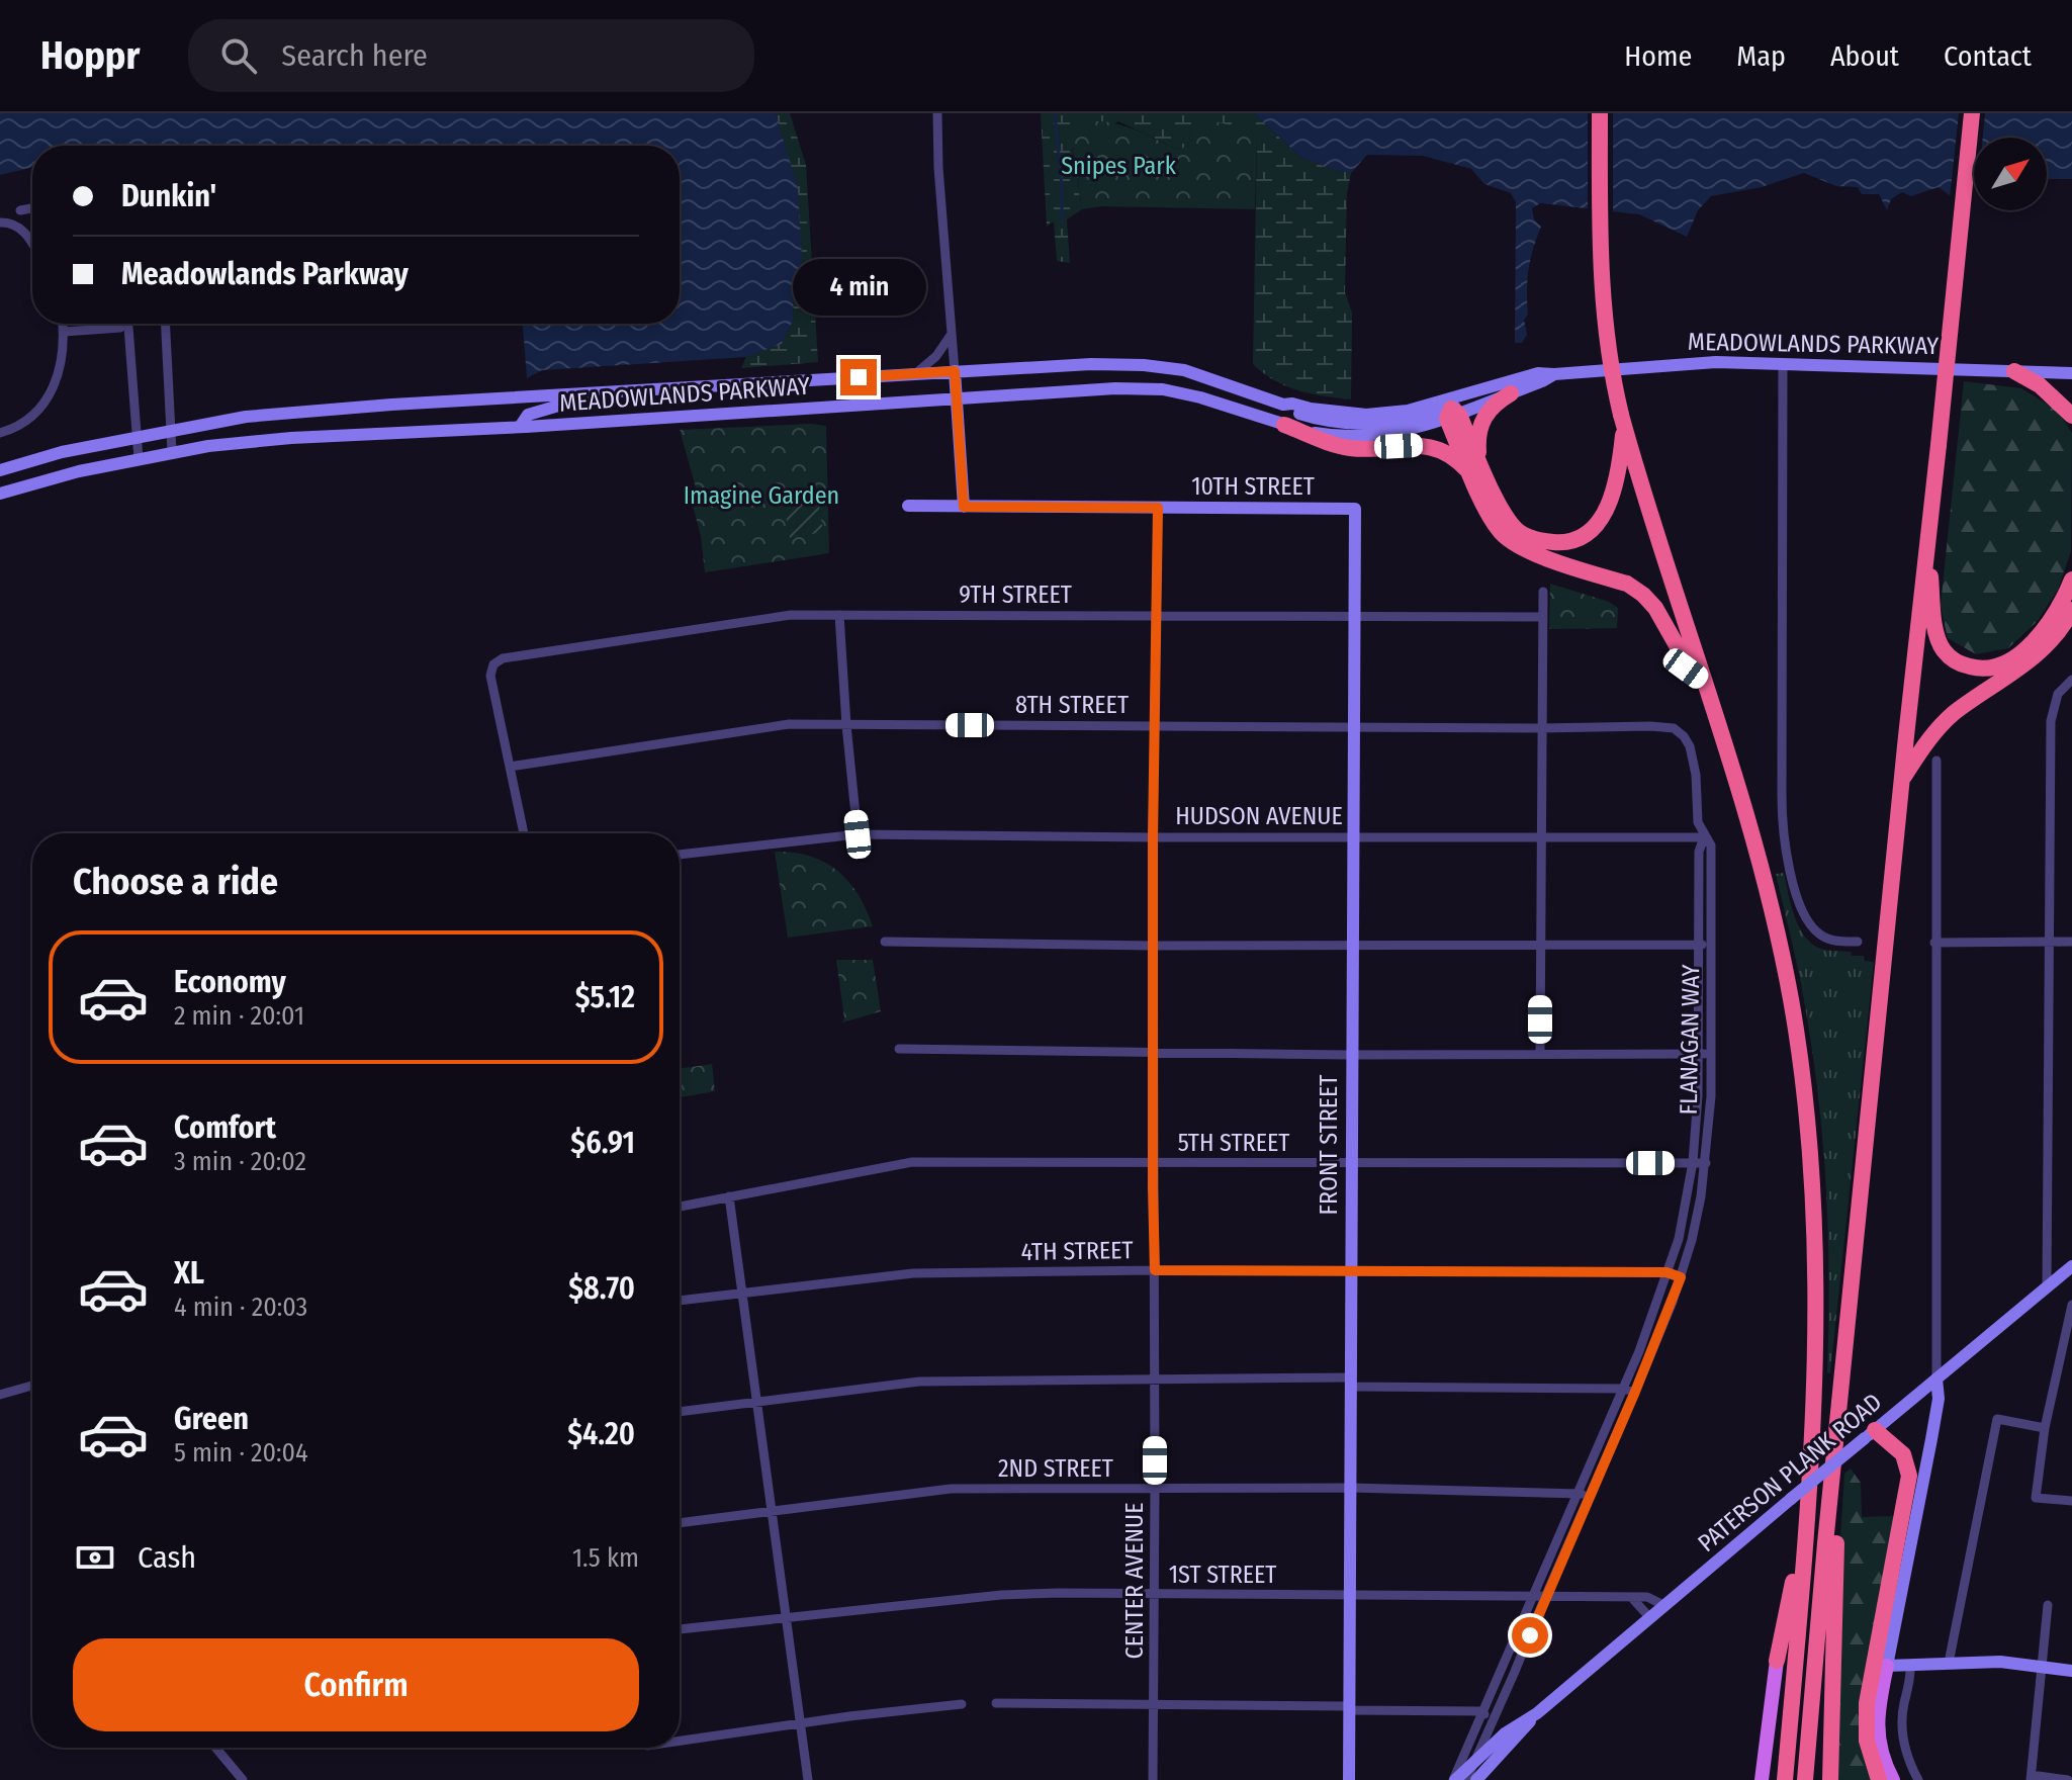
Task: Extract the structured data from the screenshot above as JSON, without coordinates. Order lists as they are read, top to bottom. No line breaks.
{"streets":{"main road":["MEADOWLANDS PARKWAY","10TH STREET","FRONT STREET","PATERSON PLANK ROAD"],"street":["9TH STREET","8TH STREET","HUDSON AVENUE","FLANAGAN WAY","5TH STREET","4TH STREET","2ND STREET","1ST STREET","CENTER AVENUE"]},"crossings":[["10TH STREET","FRONT STREET"],["10TH STREET","CENTER AVENUE"],["9TH STREET","8TH STREET"],["9TH STREET","FRONT STREET"],["9TH STREET","CENTER AVENUE"],["8TH STREET","FLANAGAN WAY"],["8TH STREET","FRONT STREET"],["8TH STREET","CENTER AVENUE"],["HUDSON AVENUE","FLANAGAN WAY"],["HUDSON AVENUE","FRONT STREET"],["HUDSON AVENUE","CENTER AVENUE"],["FLANAGAN WAY","5TH STREET"],["FLANAGAN WAY","4TH STREET"],["FLANAGAN WAY","2ND STREET"],["FLANAGAN WAY","PATERSON PLANK ROAD"],["FLANAGAN WAY","1ST STREET"],["5TH STREET","FRONT STREET"],["5TH STREET","CENTER AVENUE"],["FRONT STREET","4TH STREET"],["FRONT STREET","2ND STREET"],["FRONT STREET","1ST STREET"],["4TH STREET","CENTER AVENUE"],["2ND STREET","CENTER AVENUE"],["PATERSON PLANK ROAD","1ST STREET"],["1ST STREET","CENTER AVENUE"]],"parks":["Snipes Park","Imagine Garden"],"north":"top right","page":{"header":"Hoppr","search":"Search here","nav":["Home","Map","About","Contact"],"banner":["Dunkin'","Meadowlands Parkway"],"bubble":"4 min","heading":"Choose a ride","list":[{"name":"Economy","note":"2 min · 20:01","value":"$5.12"},{"name":"Comfort","note":"3 min · 20:02","value":"$6.91"},{"name":"XL","note":"4 min · 20:03","value":"$8.70"},{"name":"Green","note":"5 min · 20:04","value":"$4.20"}],"pay":["Cash","1.5 km"],"buttons":"Confirm"}}
